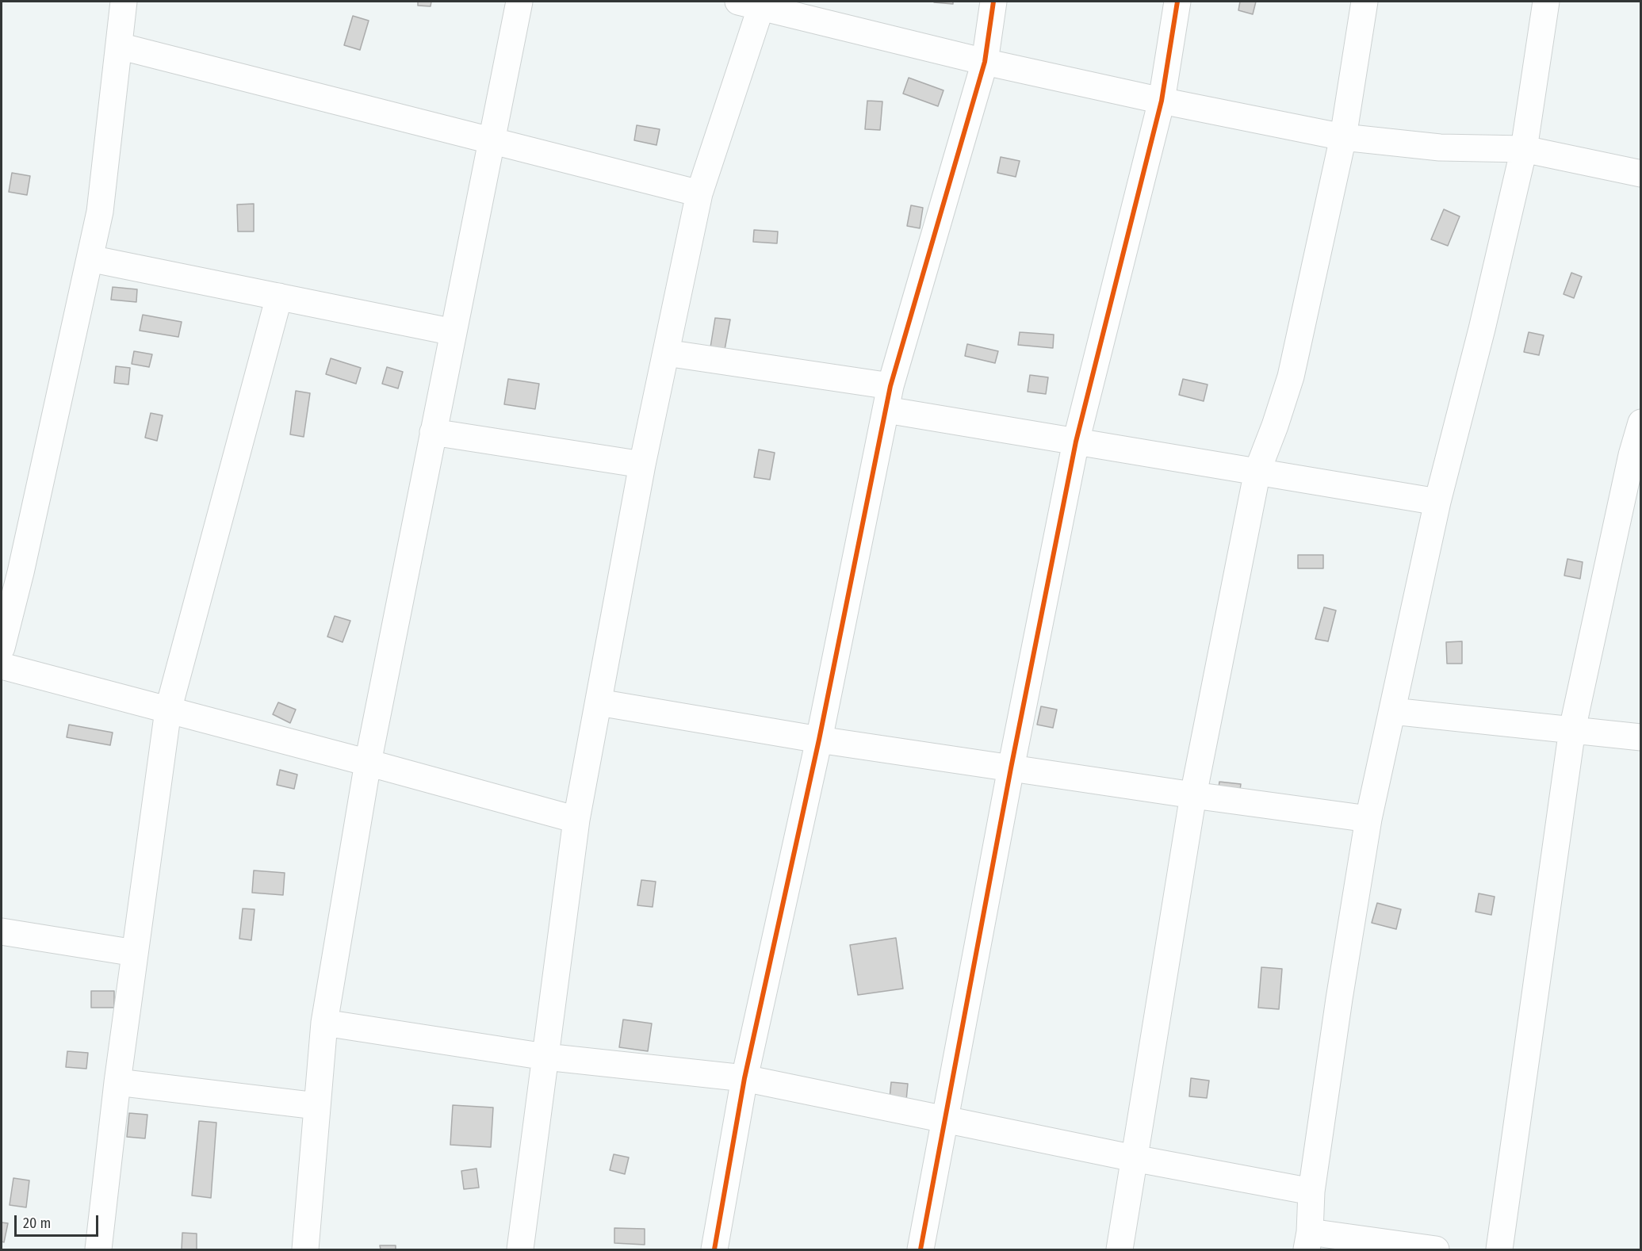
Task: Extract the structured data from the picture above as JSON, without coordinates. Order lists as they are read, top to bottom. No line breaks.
{"scale_bar":"20 m"}
